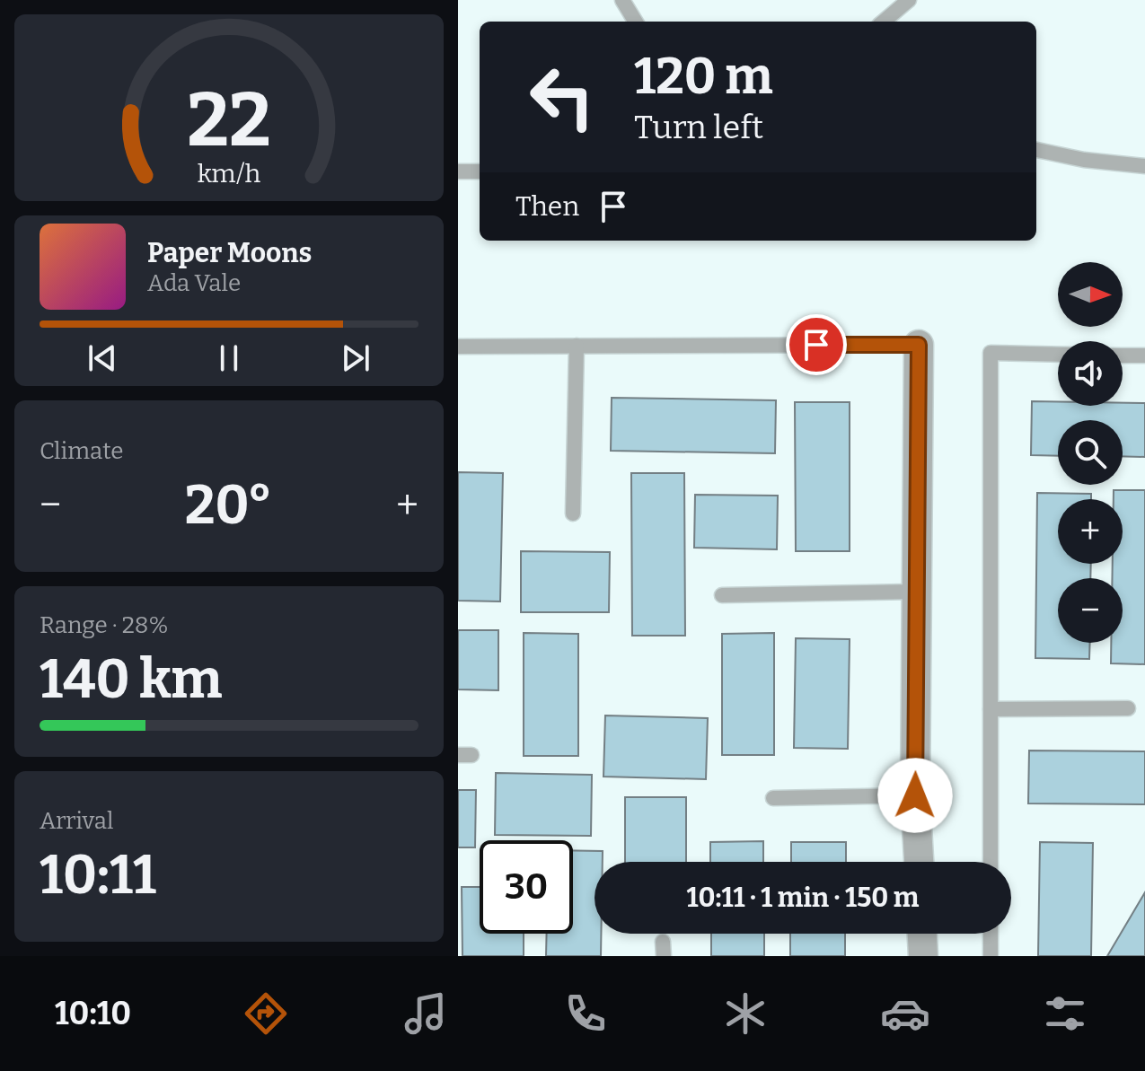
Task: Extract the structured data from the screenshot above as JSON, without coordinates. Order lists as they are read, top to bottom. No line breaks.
{"north":"right","page":{"turn":["120 m","Turn left"],"then":"Then","song":["Paper Moons","Ada Vale"],"map_buttons":["+","−"],"tile":["Climate",["Range · 28%","140 km"],["Arrival","10:11"]],"heat":["−","20°","+"],"limit":"30","trip":"10:11 · 1 min · 150 m","tabs":"10:10","gauge":["22","km/h"]}}
